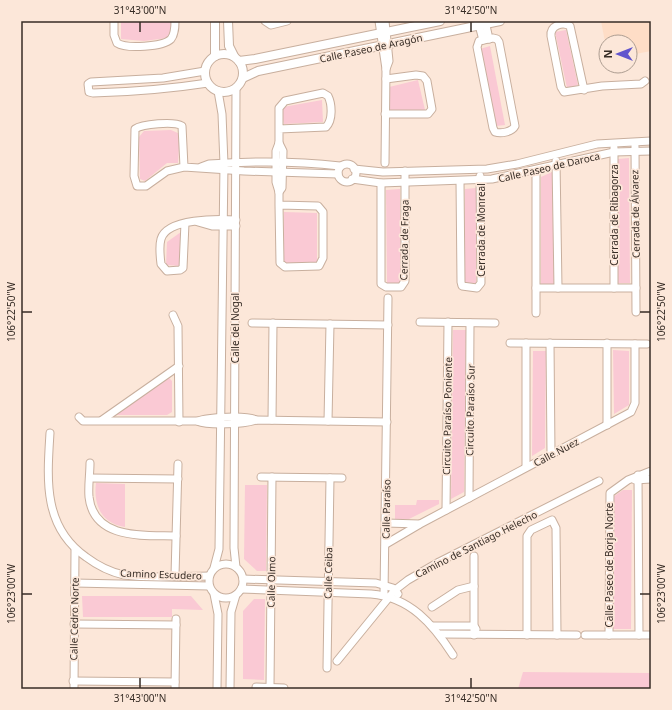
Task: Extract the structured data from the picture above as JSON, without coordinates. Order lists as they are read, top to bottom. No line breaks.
{"streets":{"street":["Calle Paseo de Aragón","Calle Paseo de Daroca","Cerrada de Álvarez","Cerrada de Ribagorza","Cerrada de Monreal","Cerrada de Fraga","Calle del Nogal","Circuito Paraíso Sur","Circuito Paraíso Poniente","Calle Nuez","Calle Paraíso","Camino de Santiago Helecho","Calle Paseo de Borja Norte","Calle Ceiba","Camino Escudero","Calle Olmo","Calle Cedro Norte"]},"crossings":[["Calle Paseo de Aragón","Calle del Nogal"],["Calle Paseo de Daroca","Cerrada de Álvarez"],["Calle Paseo de Daroca","Cerrada de Ribagorza"],["Calle Paseo de Daroca","Cerrada de Monreal"],["Calle Paseo de Daroca","Cerrada de Fraga"],["Calle del Nogal","Camino Escudero"],["Circuito Paraíso Sur","Calle Nuez"],["Circuito Paraíso Poniente","Calle Nuez"],["Calle Nuez","Calle Paraíso"],["Calle Paraíso","Camino de Santiago Helecho"],["Camino Escudero","Calle Cedro Norte"]],"north":"left","coordinates":["31°43'00\"N","31°42'50\"N","106°22'50\"W","106°23'00\"W"]}
